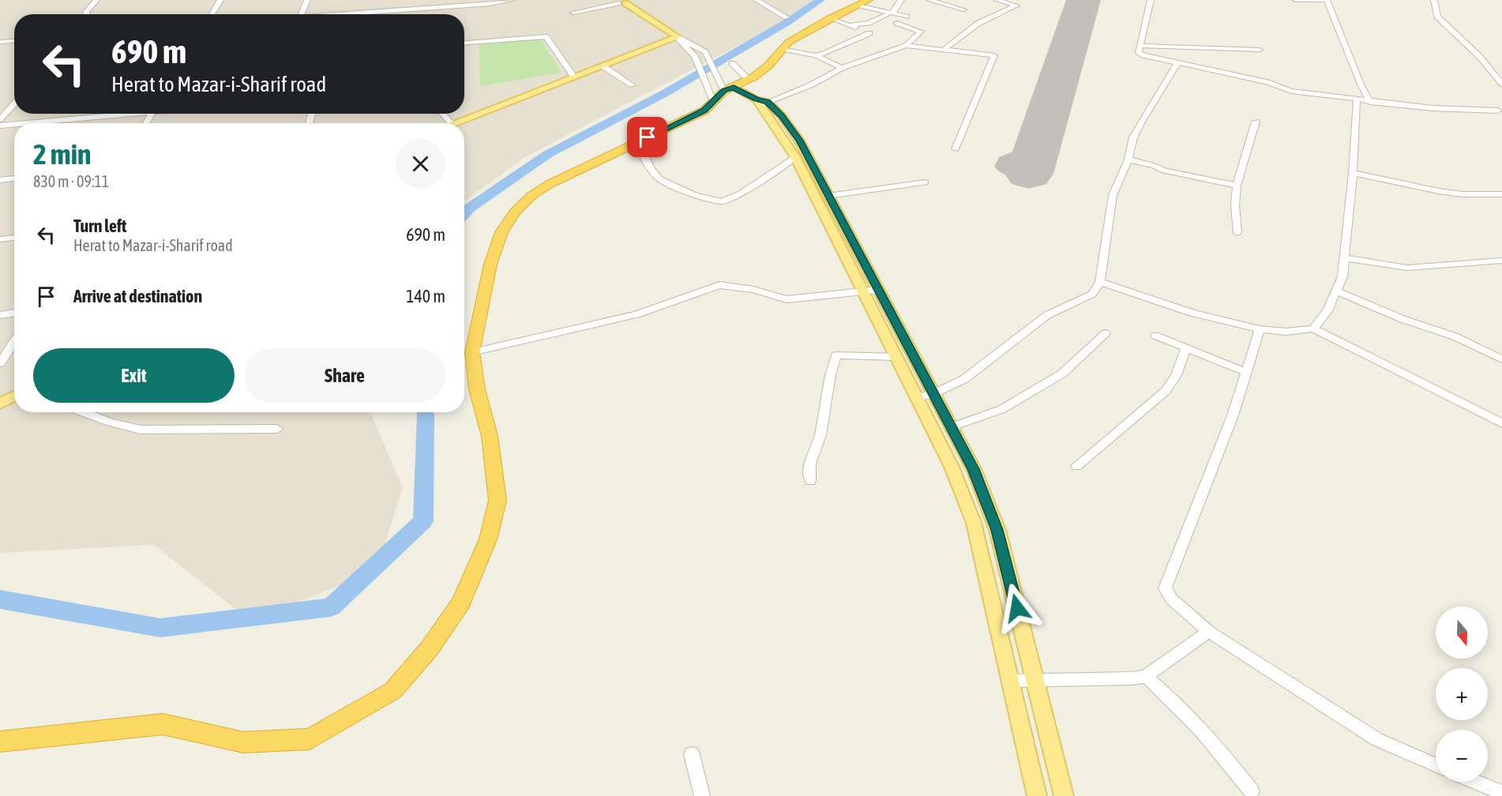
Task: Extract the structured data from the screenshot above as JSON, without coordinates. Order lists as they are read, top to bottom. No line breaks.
{"north":"bottom","page":{"turn":["690 m","Herat to Mazar-i-Sharif road"],"heading":["2 min","830 m · 09:11"],"list":[{"name":"Turn left","note":"Herat to Mazar-i-Sharif road","value":"690 m"},{"name":"Arrive at destination","value":"140 m"}],"buttons":["Exit","Share"],"map_buttons":["+","−"]}}
